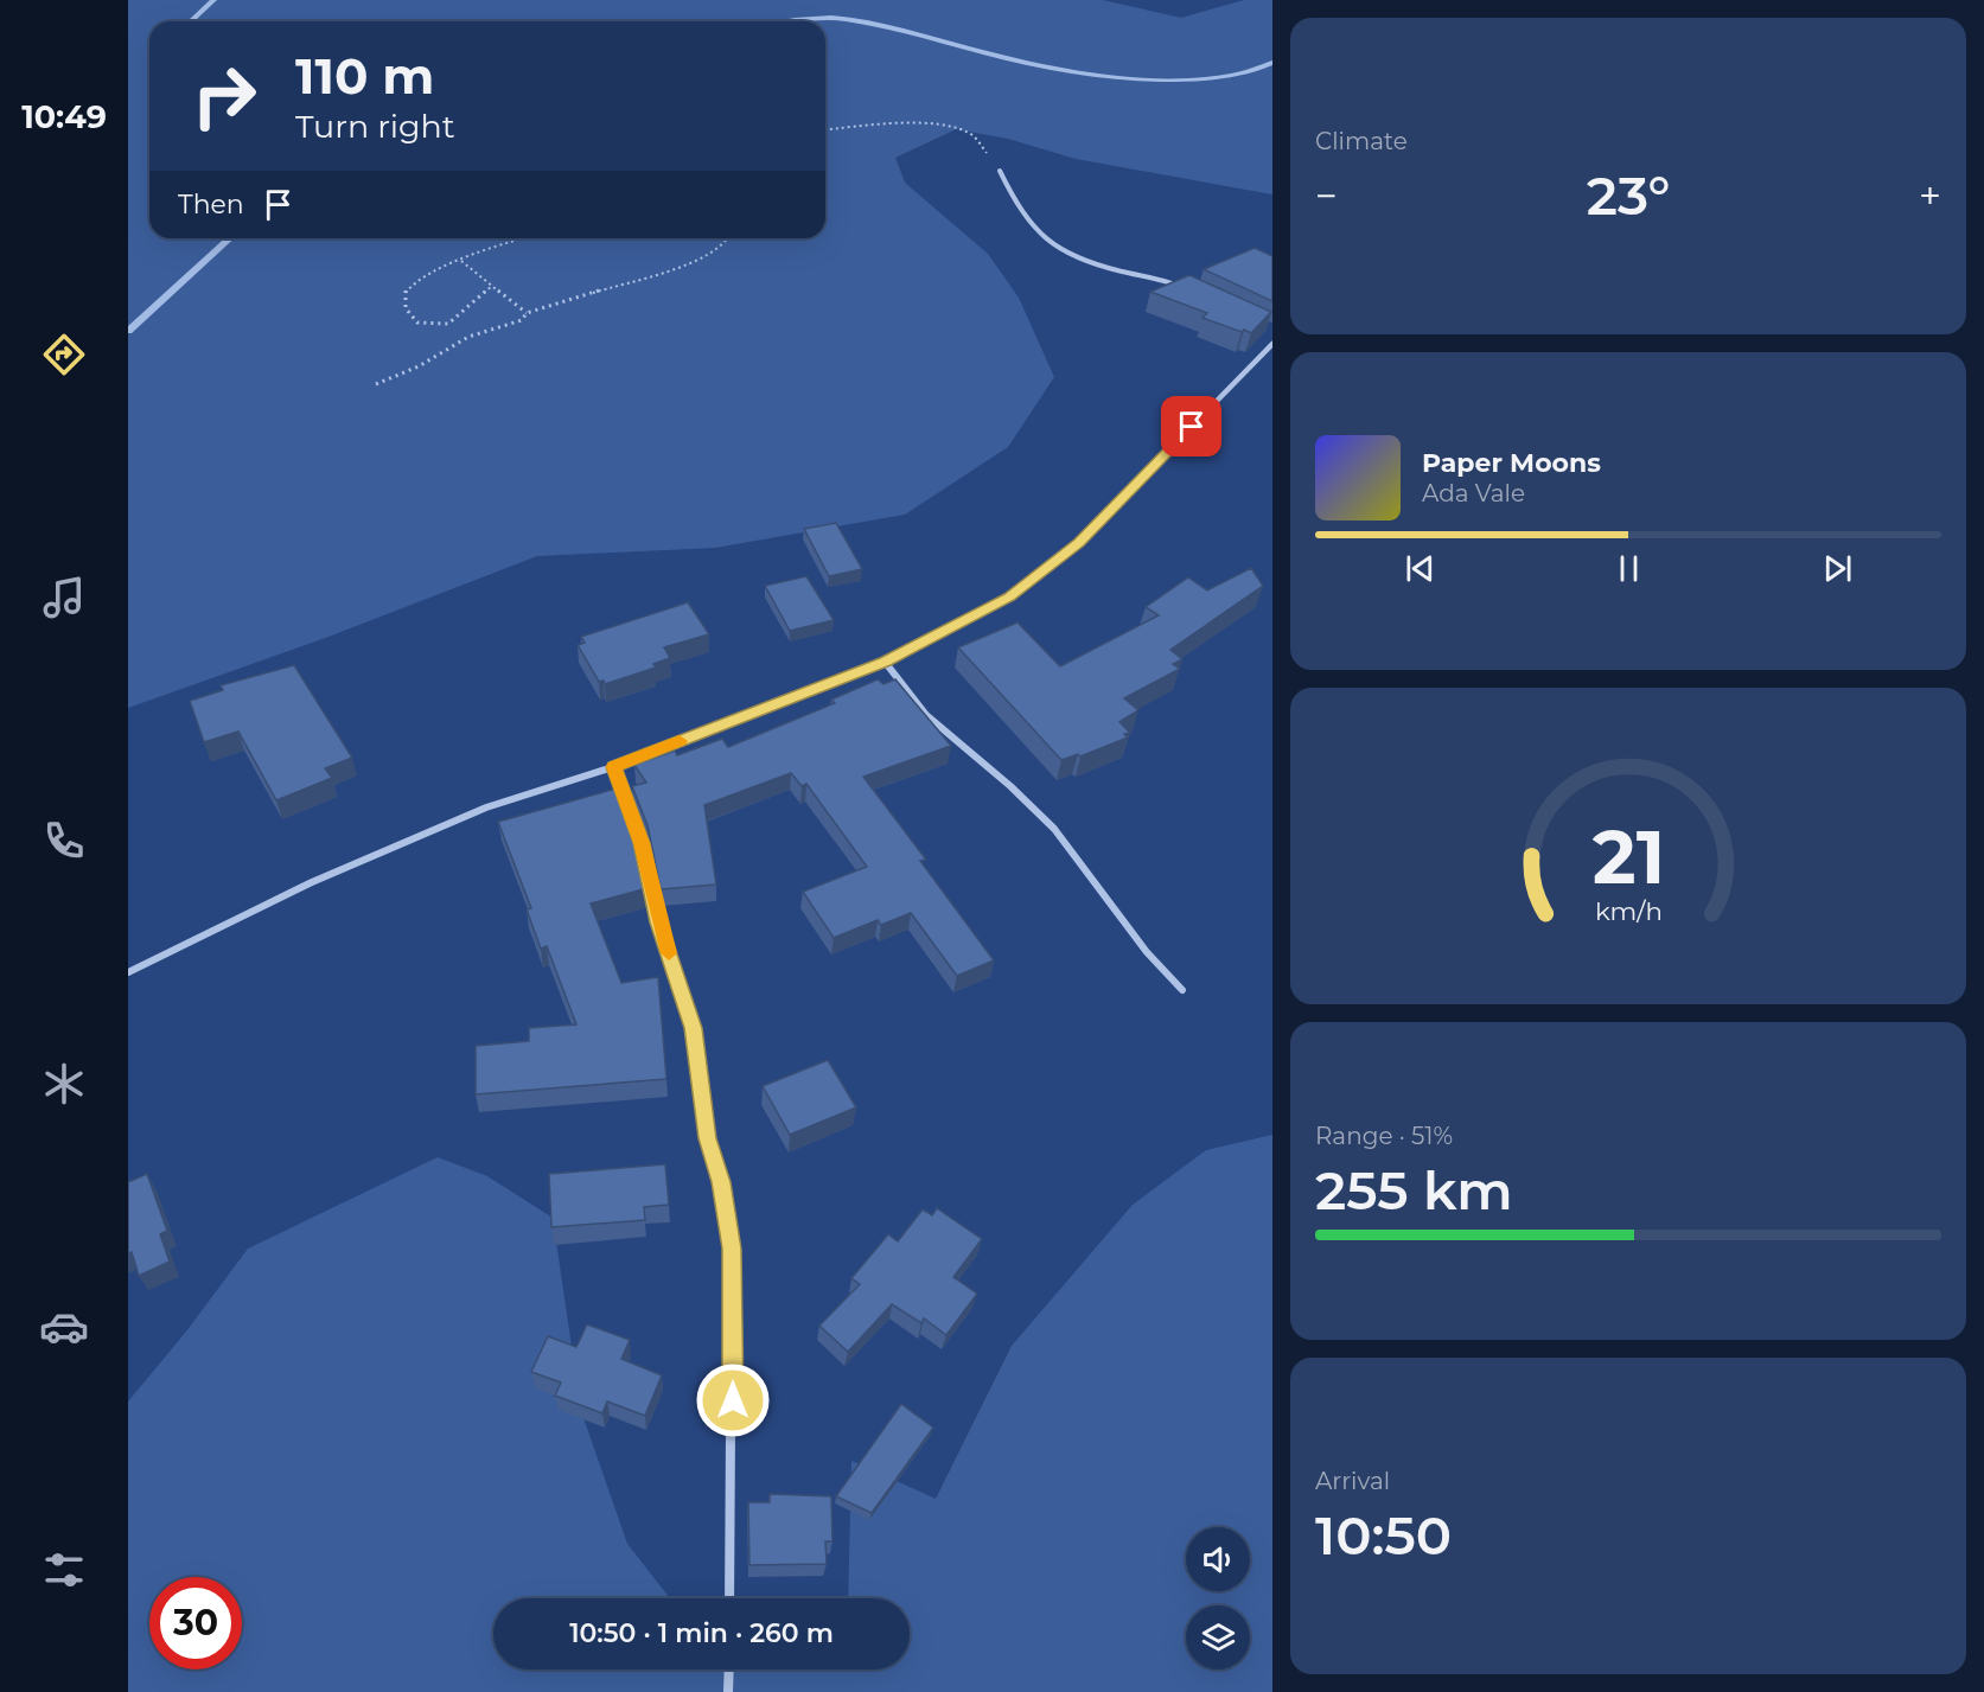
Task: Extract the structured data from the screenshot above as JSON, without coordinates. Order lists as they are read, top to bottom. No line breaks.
{"page":{"tabs":"10:49","tile":["Climate",["Range · 51%","255 km"],["Arrival","10:50"]],"turn":["110 m","Turn right"],"heat":["−","23°","+"],"then":"Then","song":["Paper Moons","Ada Vale"],"limit":"30","trip":"10:50 · 1 min · 260 m","gauge":["21","km/h"]}}
